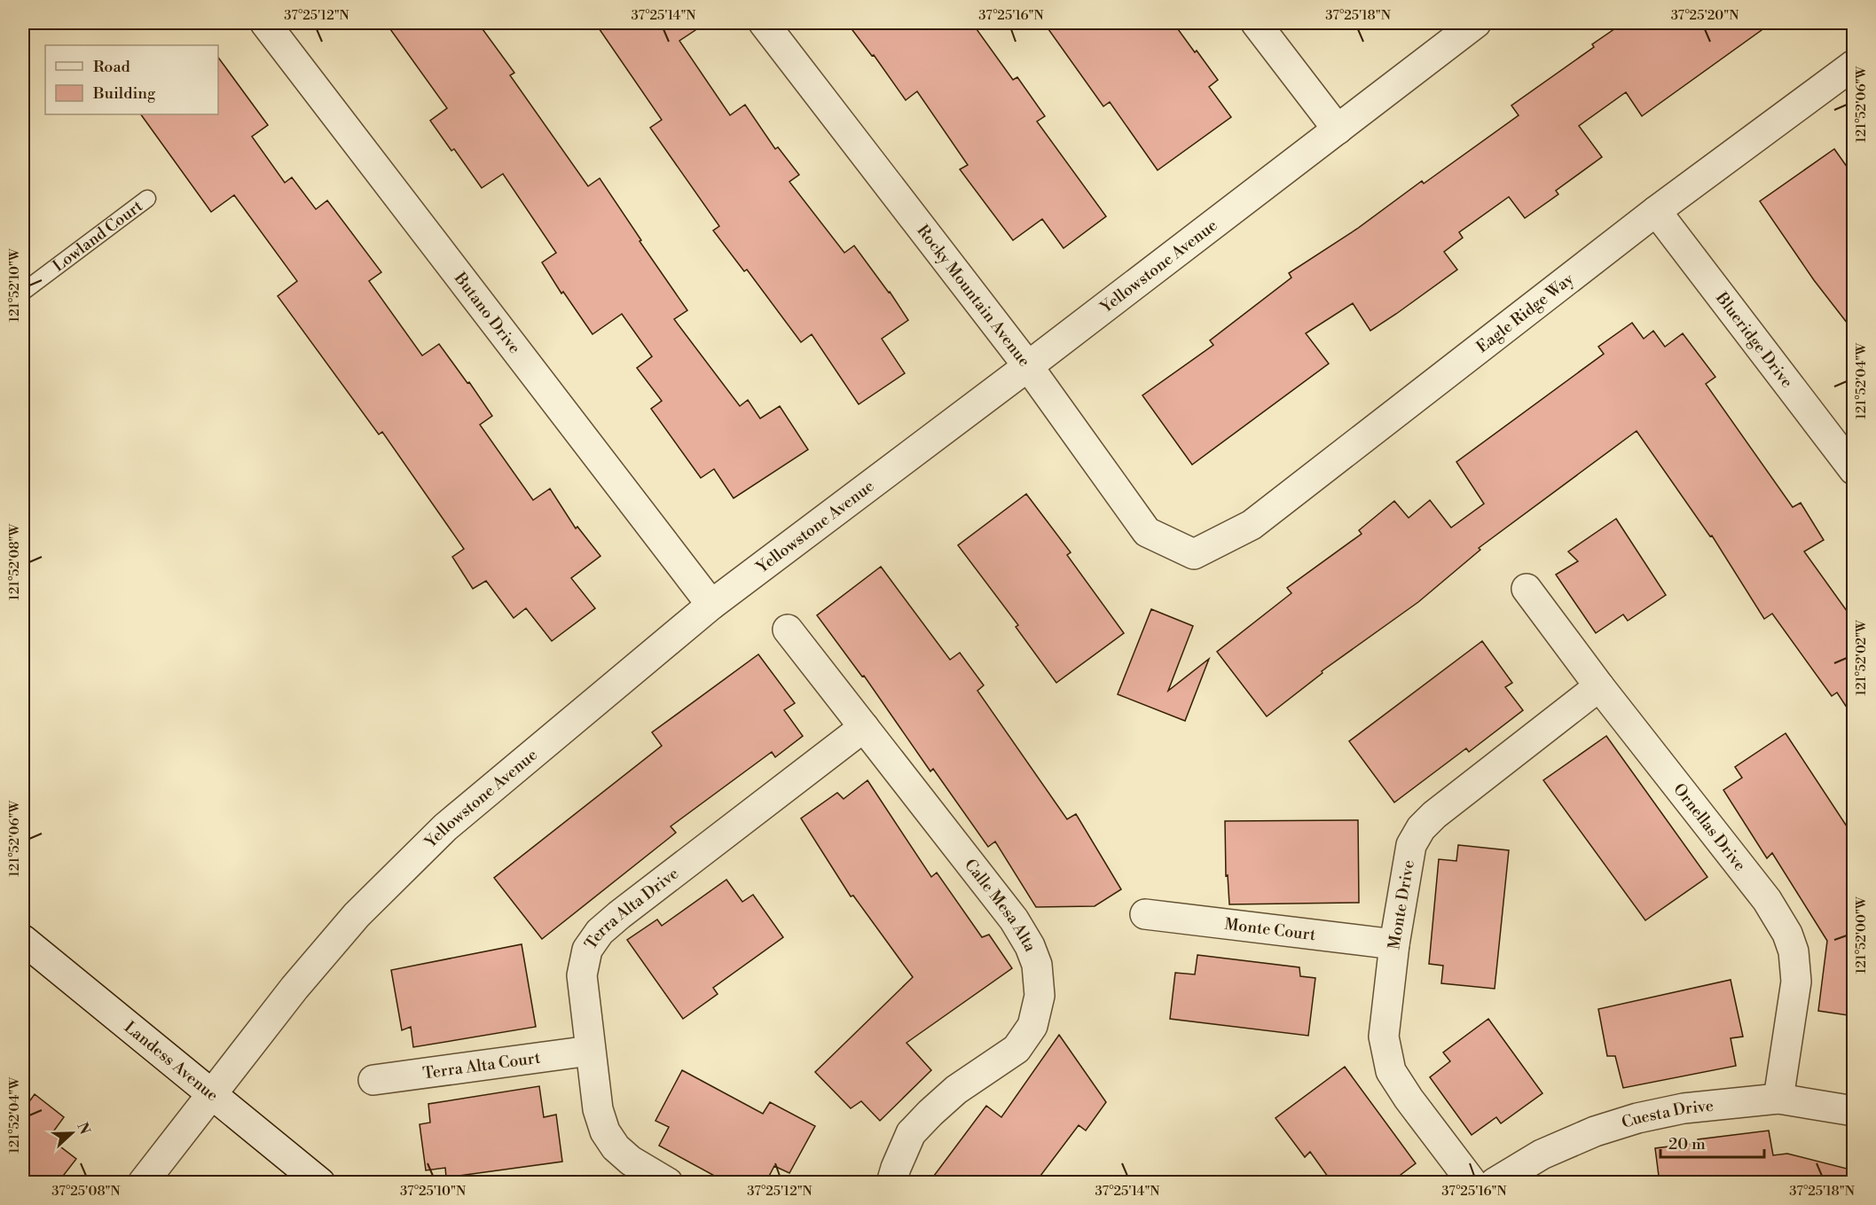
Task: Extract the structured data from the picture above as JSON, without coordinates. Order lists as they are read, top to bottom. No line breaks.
{"streets":{"street":["Yellowstone Avenue","Rocky Mountain Avenue","Eagle Ridge Way","Butano Drive","Blueridge Drive","Ornellas Drive","Monte Drive","Calle Mesa Alta","Terra Alta Drive","Monte Court","Landess Avenue","Terra Alta Court","Cuesta Drive"],"lane":["Lowland Court"]},"crossings":[["Yellowstone Avenue","Rocky Mountain Avenue"],["Yellowstone Avenue","Butano Drive"],["Yellowstone Avenue","Landess Avenue"],["Rocky Mountain Avenue","Eagle Ridge Way"],["Eagle Ridge Way","Blueridge Drive"],["Ornellas Drive","Monte Drive"],["Ornellas Drive","Cuesta Drive"],["Monte Drive","Monte Court"],["Calle Mesa Alta","Terra Alta Drive"],["Terra Alta Drive","Terra Alta Court"]],"legend":["Road","Building"],"scale_bar":"20 m","north":"right","coordinates":["37°25'12\"N","37°25'14\"N","37°25'16\"N","37°25'18\"N","37°25'20\"N","121°52'06\"W","121°52'10\"W","121°52'04\"W","121°52'08\"W","121°52'02\"W","121°52'00\"W","37°25'08\"N","37°25'10\"N"]}
